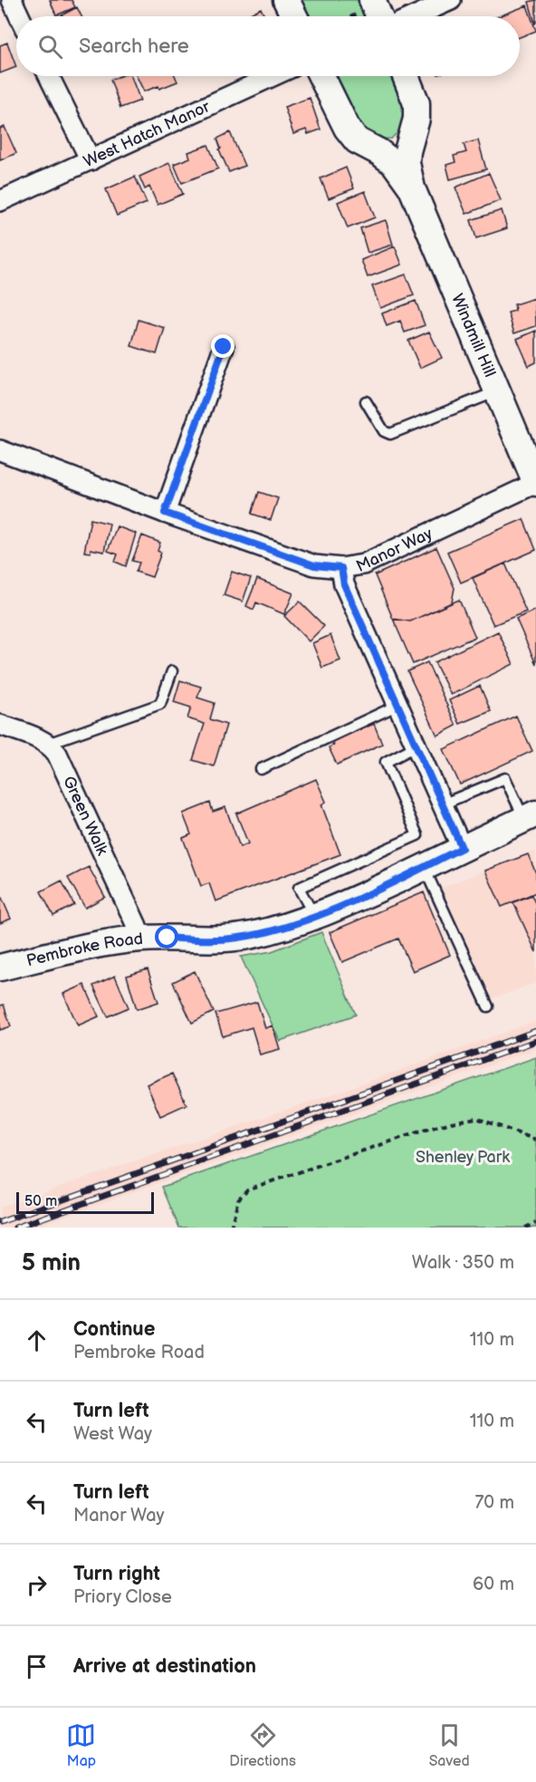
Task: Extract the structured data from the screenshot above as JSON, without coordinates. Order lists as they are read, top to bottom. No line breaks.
{"streets":{"street":["West Hatch Manor","Windmill Hill","Manor Way","Green Walk","Pembroke Road"]},"crossings":[["Windmill Hill","Manor Way"],["Green Walk","Pembroke Road"]],"parks":["Shenley Park"],"scale_bar":"50 m","page":{"search":"Search here","scale":"50 m","heading":["5 min","Walk · 350 m"],"list":[["Continue","Pembroke Road","110 m"],["Turn left","West Way","110 m"],["Turn left","Manor Way","70 m"],["Turn right","Priory Close","60 m"],"Arrive at destination"],"nav":["Map","Directions","Saved"]}}
